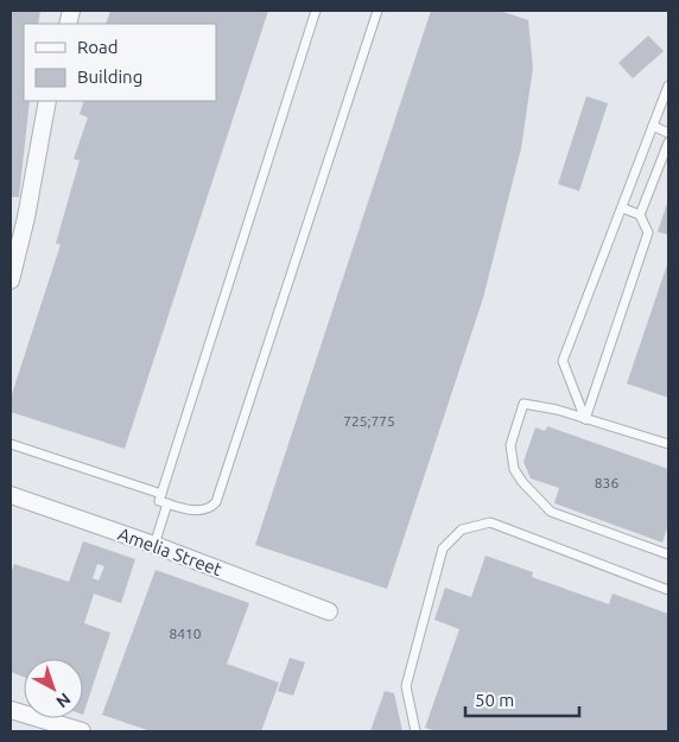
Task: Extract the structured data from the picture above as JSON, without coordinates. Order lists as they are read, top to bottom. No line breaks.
{"streets":{"street":["Amelia Street"]},"house_numbers":["725;775","836","8410"],"legend":["Road","Building"],"scale_bar":"50 m","north":"bottom right"}
